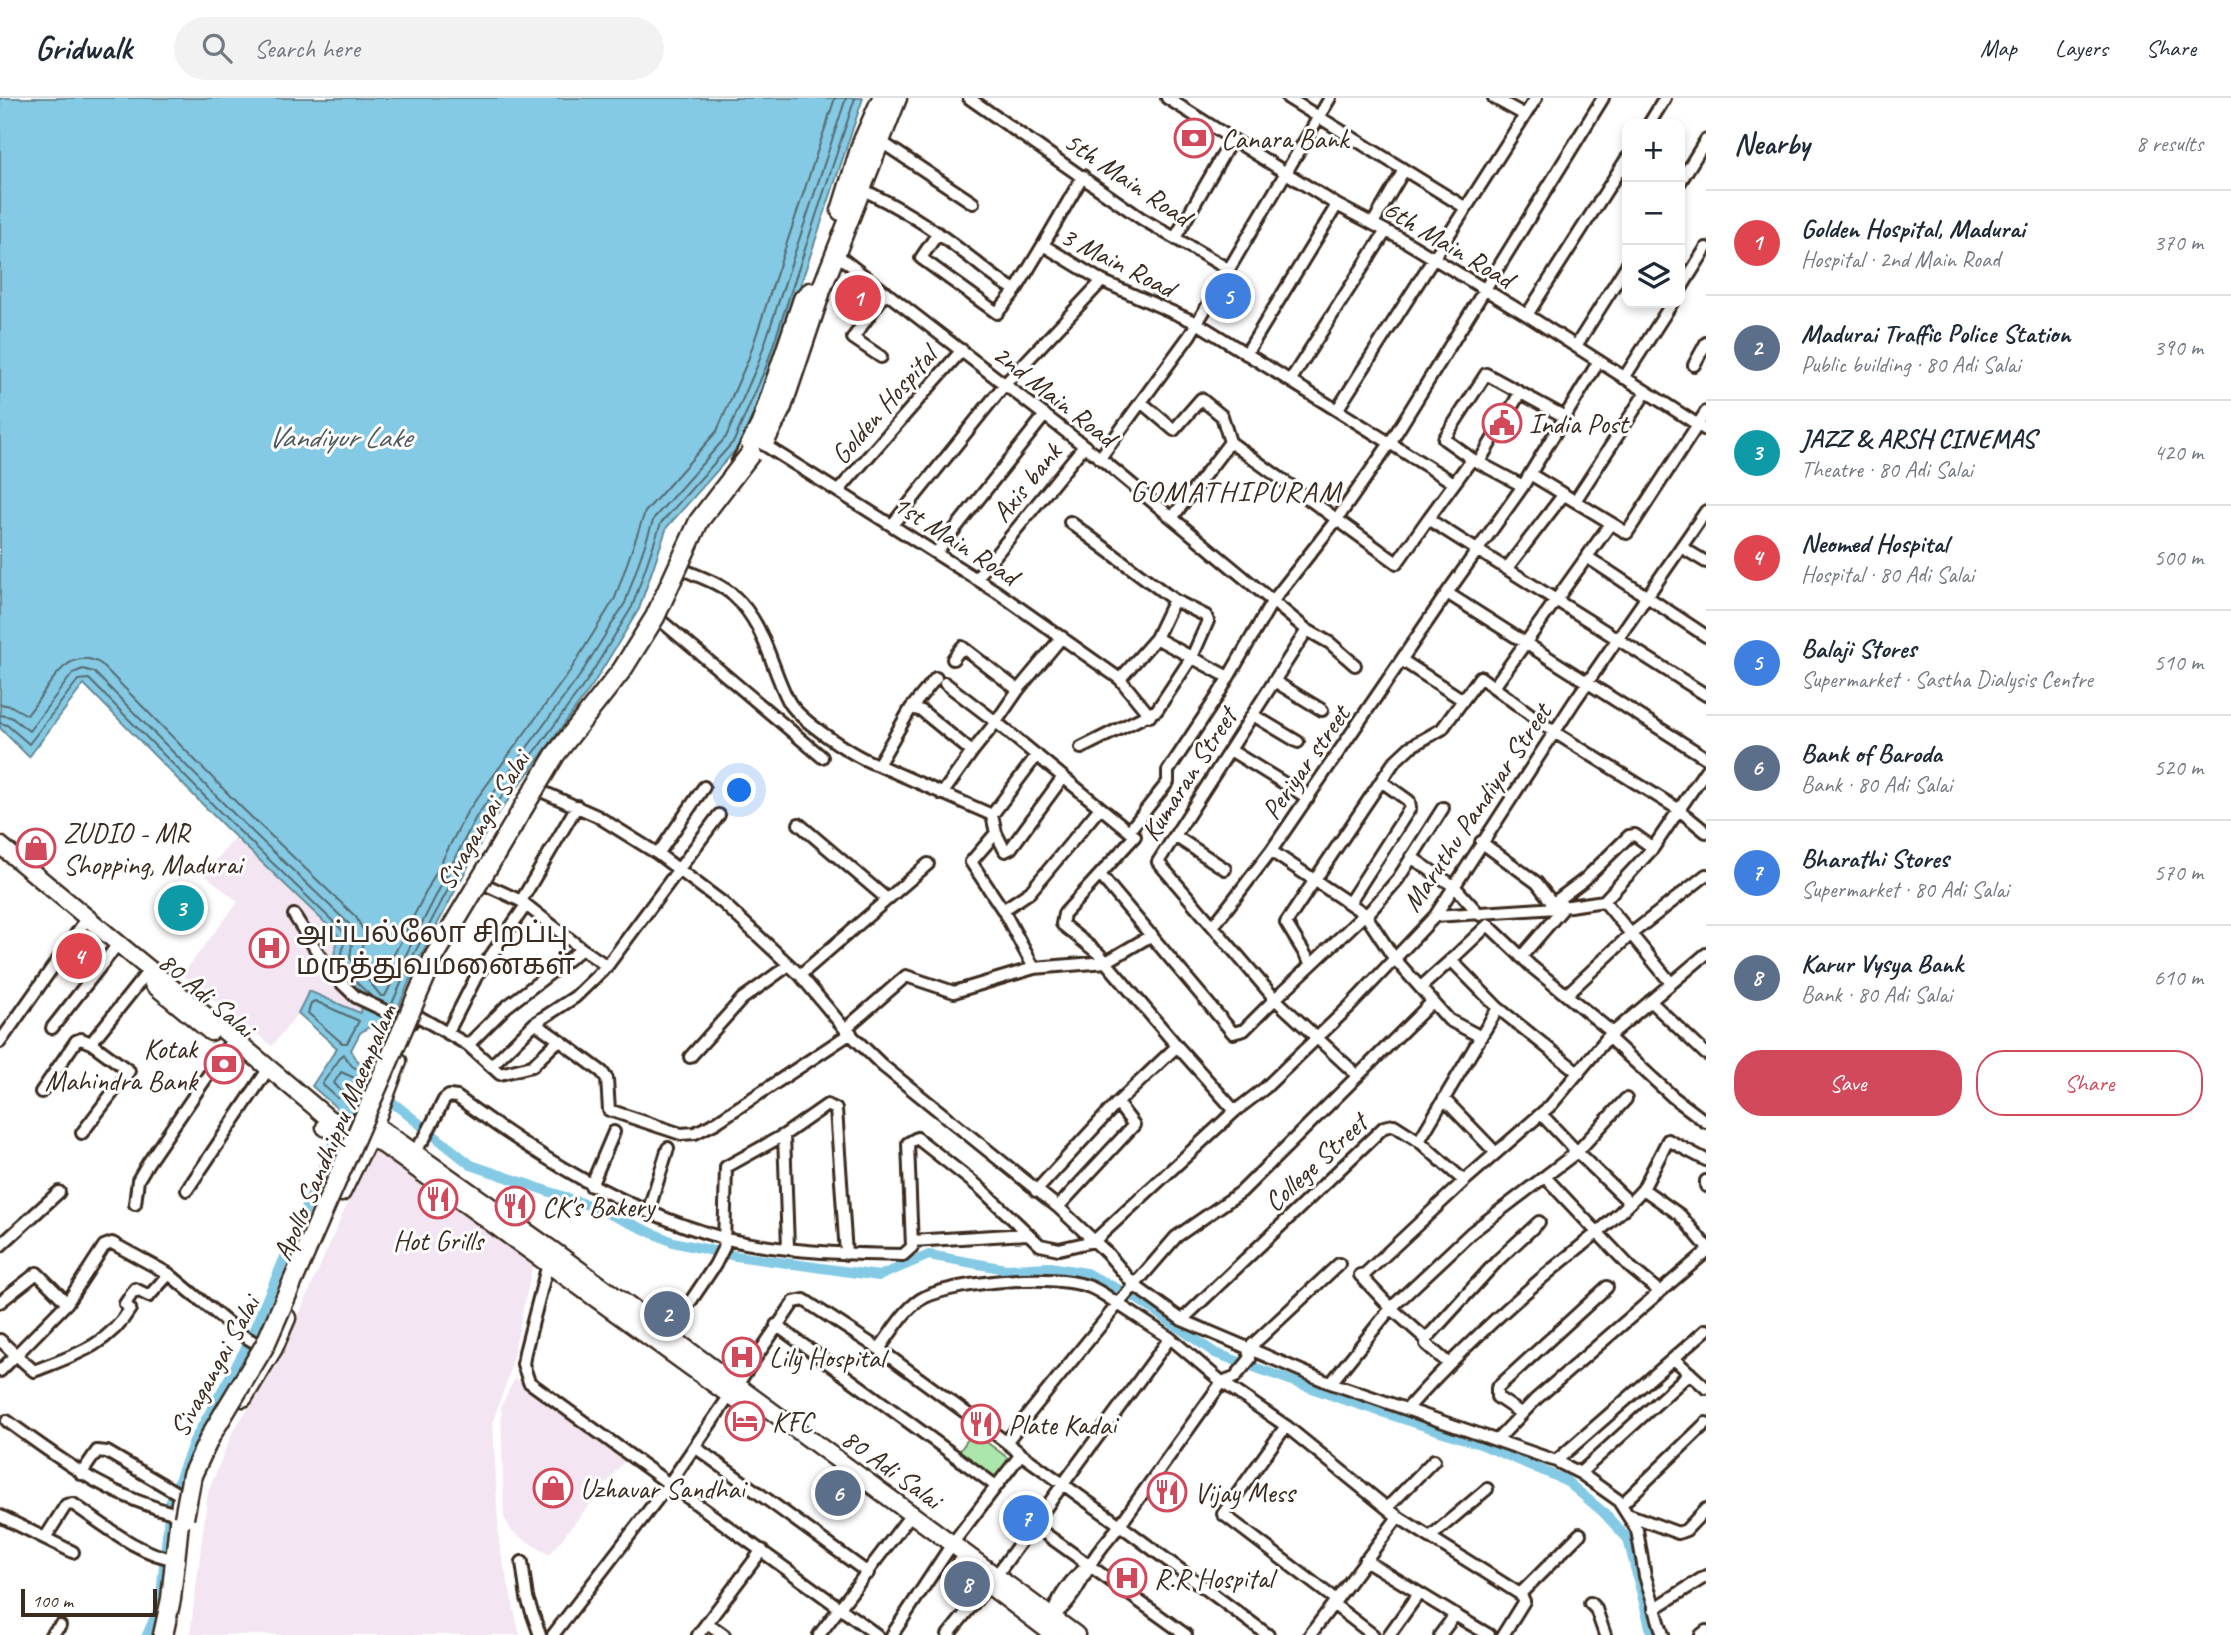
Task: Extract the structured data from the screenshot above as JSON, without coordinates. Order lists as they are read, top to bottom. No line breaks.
{"streets":{"main road":["Sivagangai Salai","80 Adi Salai","Apollo Sandhippu Maempalam"],"street":["5th Main Road","6th Main Road","3 Main Road","2nd Main Road","Golden Hospital","Axis bank","1st Main Road","Periyar street","Kumaran Street","Maruthu Pandiyar Street","College Street"]},"crossings":[["6th Main Road","Periyar street"],["2nd Main Road","Golden Hospital"],["2nd Main Road","Axis bank"],["2nd Main Road","Kumaran Street"],["2nd Main Road","Sivagangai Salai"],["Golden Hospital","1st Main Road"],["Axis bank","1st Main Road"],["1st Main Road","Sivagangai Salai"],["1st Main Road","Apollo Sandhippu Maempalam"],["Periyar street","Kumaran Street"],["Sivagangai Salai","80 Adi Salai"],["Sivagangai Salai","Apollo Sandhippu Maempalam"]],"districts":["GOMATHIPURAM"],"water":["Vandiyur Lake"],"places":{"bank":["Canara Bank","Kotak Mahindra Bank"],"public building":["India Post"],"shop":["ZUDIO - MR Shopping, Madurai","Uzhavar Sandhai"],"hospital":["அப்பல்லோ சிறப்பு மருத்துவமனைகள்","Lily Hospital","R.R Hospital"],"restaurant":["Hot Grills","CK's Bakery","Plate Kadai","Vijay Mess"],"hotel":["KFC"]},"scale_bar":"100 m","page":{"header":"Gridwalk","search":"Search here","nav":["Map","Layers","Share"],"heading":["Nearby","8 results"],"map_buttons":["+","−"],"list":[{"mark":"1","name":"Golden Hospital, Madurai","note":"Hospital · 2nd Main Road","value":"370 m"},{"mark":"2","name":"Madurai Traffic Police Station","note":"Public building · 80 Adi Salai","value":"390 m"},{"mark":"3","name":"JAZZ & ARSH CINEMAS","note":"Theatre · 80 Adi Salai","value":"420 m"},{"mark":"4","name":"Neomed Hospital","note":"Hospital · 80 Adi Salai","value":"500 m"},{"mark":"5","name":"Balaji Stores","note":"Supermarket · Sastha Dialysis Centre","value":"510 m"},{"mark":"6","name":"Bank of Baroda","note":"Bank · 80 Adi Salai","value":"520 m"},{"mark":"7","name":"Bharathi Stores","note":"Supermarket · 80 Adi Salai","value":"570 m"},{"mark":"8","name":"Karur Vysya Bank","note":"Bank · 80 Adi Salai","value":"610 m"}],"pins":["5","1","3","4","2","6","7","8"],"buttons":["Save","Share"],"scale":"100 m"}}
